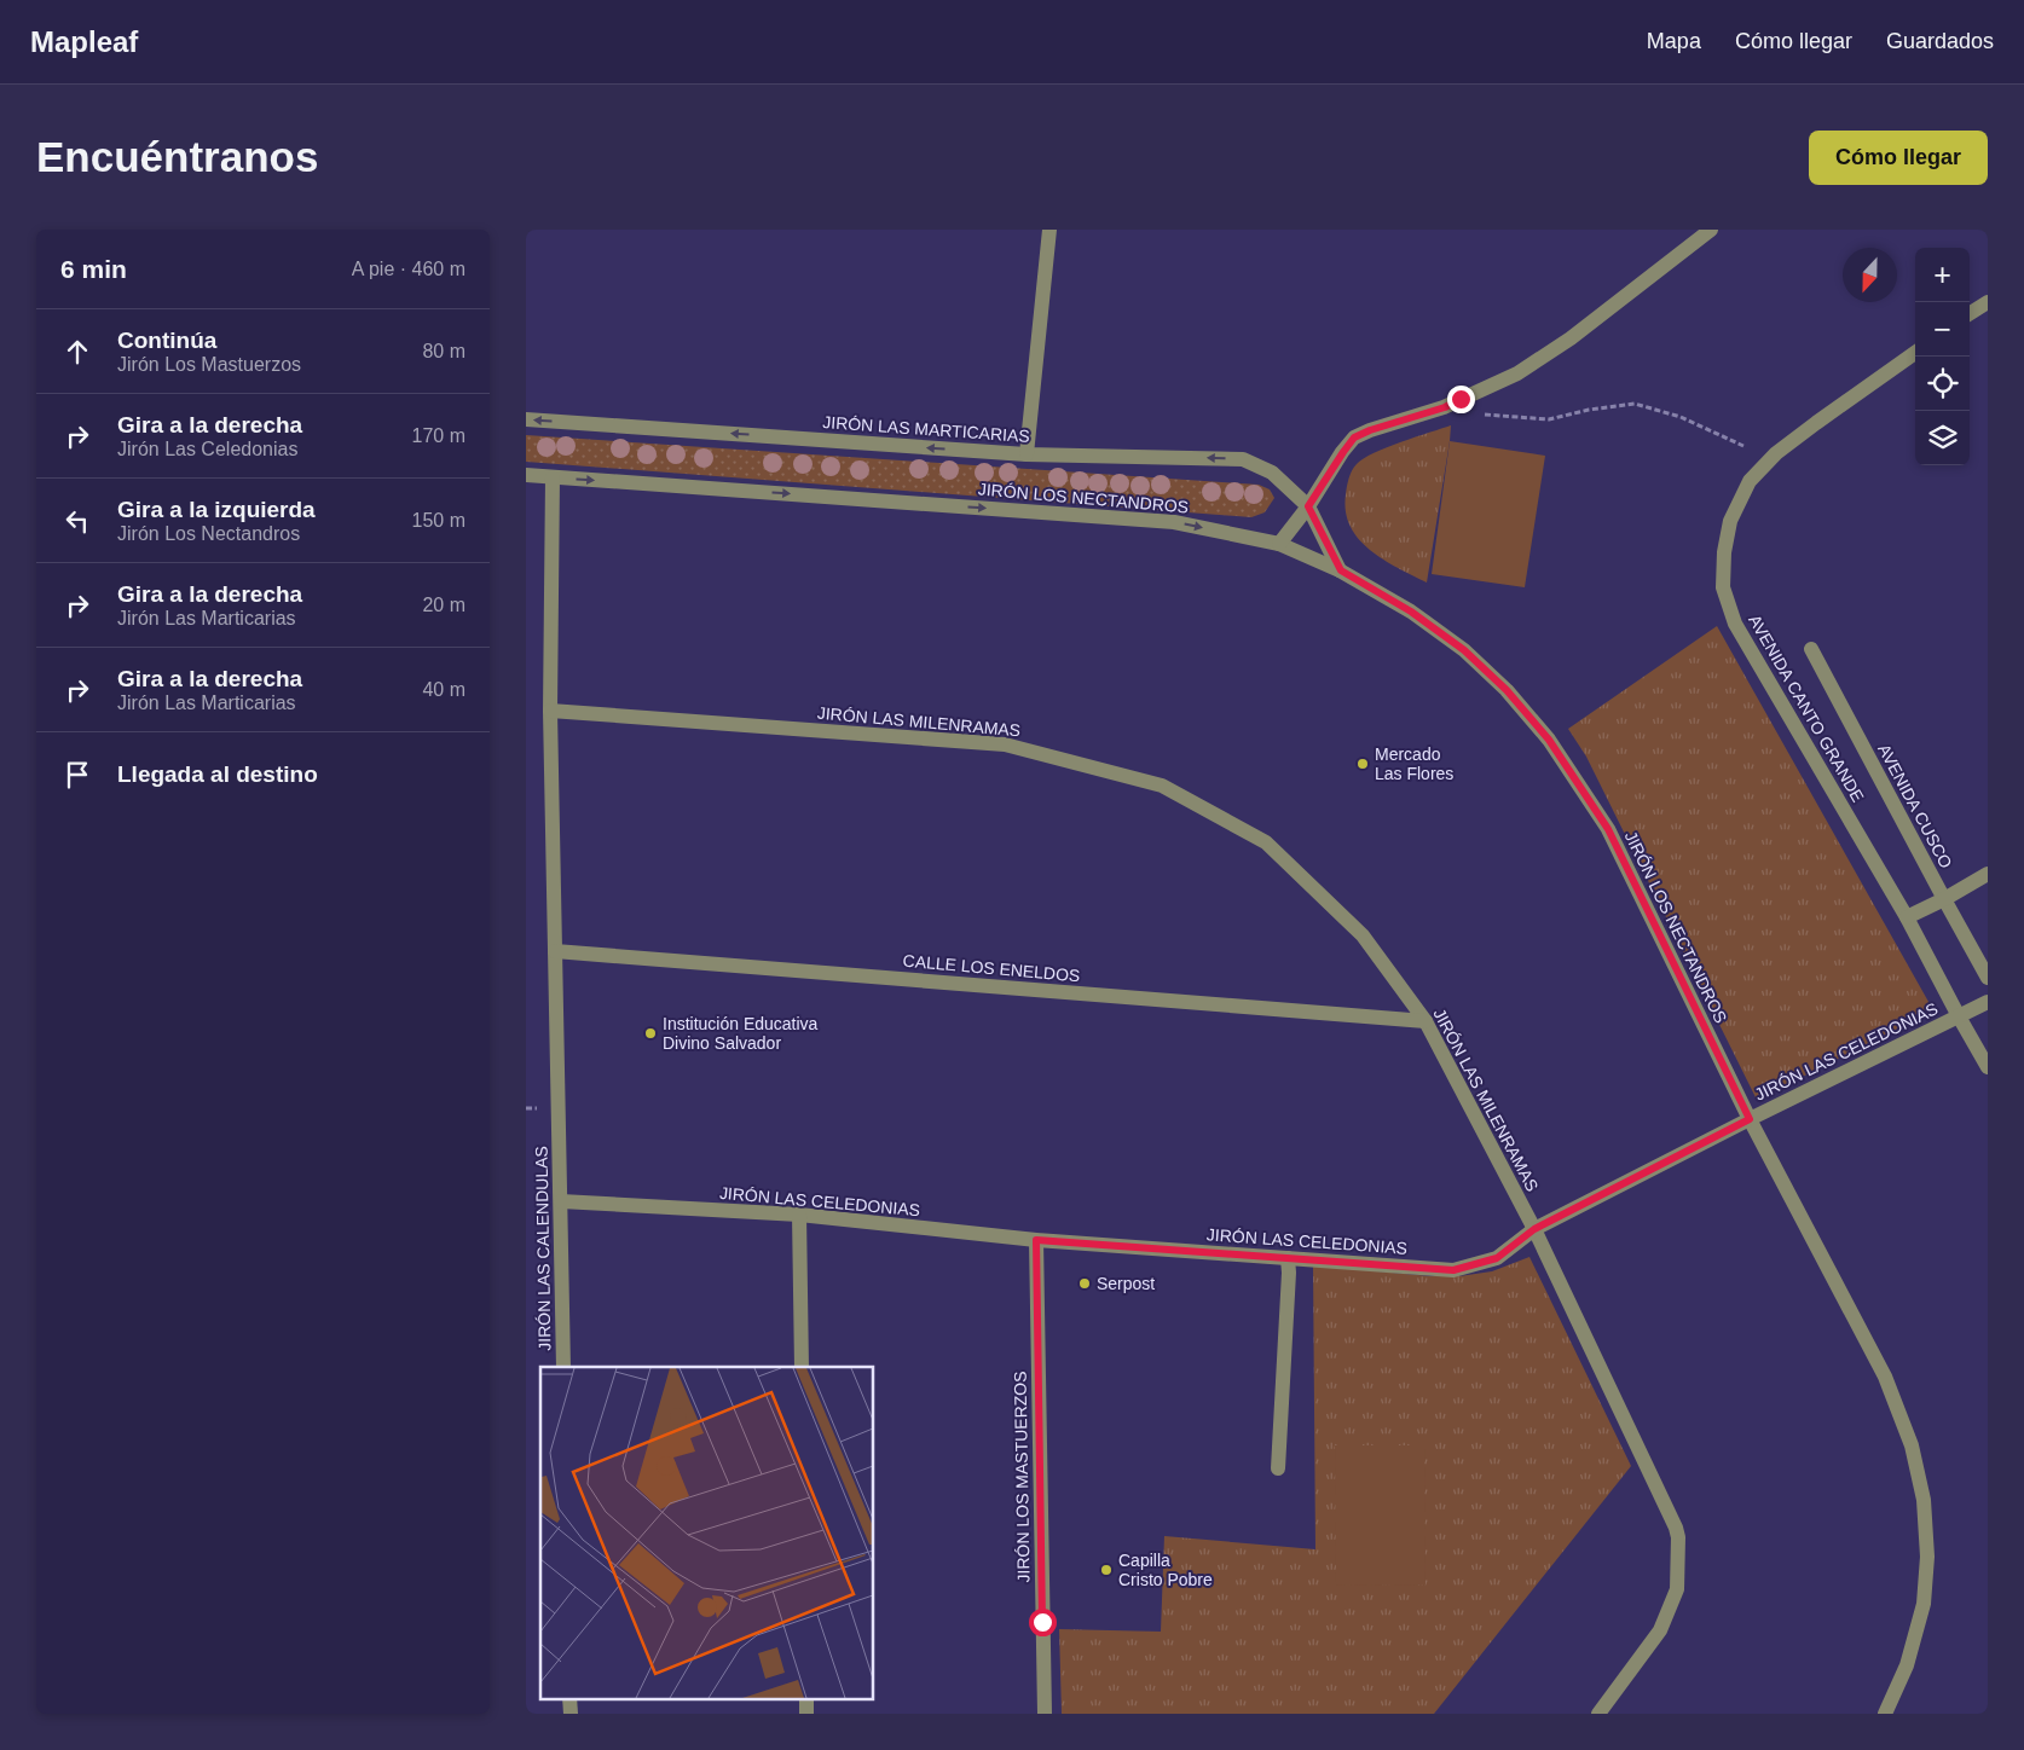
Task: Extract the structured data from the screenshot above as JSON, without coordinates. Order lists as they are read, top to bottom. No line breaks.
{"streets":{"street":["JIRÓN LAS MARTICARIAS","JIRÓN LOS NECTANDROS","AVENIDA CANTO GRANDE","JIRÓN LAS MILENRAMAS","AVENIDA CUSCO","CALLE LOS ENELDOS","JIRÓN LAS CELEDONIAS","JIRÓN LAS CALENDULAS","JIRÓN LOS MASTUERZOS"]},"crossings":[["JIRÓN LAS MARTICARIAS","JIRÓN LOS NECTANDROS"],["JIRÓN LOS NECTANDROS","JIRÓN LAS CELEDONIAS"],["JIRÓN LOS NECTANDROS","JIRÓN LAS CALENDULAS"],["AVENIDA CANTO GRANDE","JIRÓN LAS CELEDONIAS"],["JIRÓN LAS MILENRAMAS","CALLE LOS ENELDOS"],["JIRÓN LAS MILENRAMAS","JIRÓN LAS CELEDONIAS"],["JIRÓN LAS MILENRAMAS","JIRÓN LAS CALENDULAS"],["CALLE LOS ENELDOS","JIRÓN LAS CALENDULAS"],["JIRÓN LAS CELEDONIAS","JIRÓN LAS CALENDULAS"],["JIRÓN LAS CELEDONIAS","JIRÓN LOS MASTUERZOS"]],"one_way":["JIRÓN LAS MARTICARIAS"],"places":["Mercado Las Flores","Institución Educativa Divino Salvador","Serpost","Capilla Cristo Pobre"],"north":"bottom","page":{"header":"Mapleaf","nav":["Mapa","Cómo llegar","Guardados"],"buttons":"Cómo llegar","title":"Encuéntranos","heading":["6 min","A pie · 460 m"],"map_buttons":["+","−"],"list":[["Continúa","Jirón Los Mastuerzos","80 m"],["Gira a la derecha","Jirón Las Celedonias","170 m"],["Gira a la izquierda","Jirón Los Nectandros","150 m"],["Gira a la derecha","Jirón Las Marticarias","20 m"],["Gira a la derecha","Jirón Las Marticarias","40 m"],"Llegada al destino"]}}
